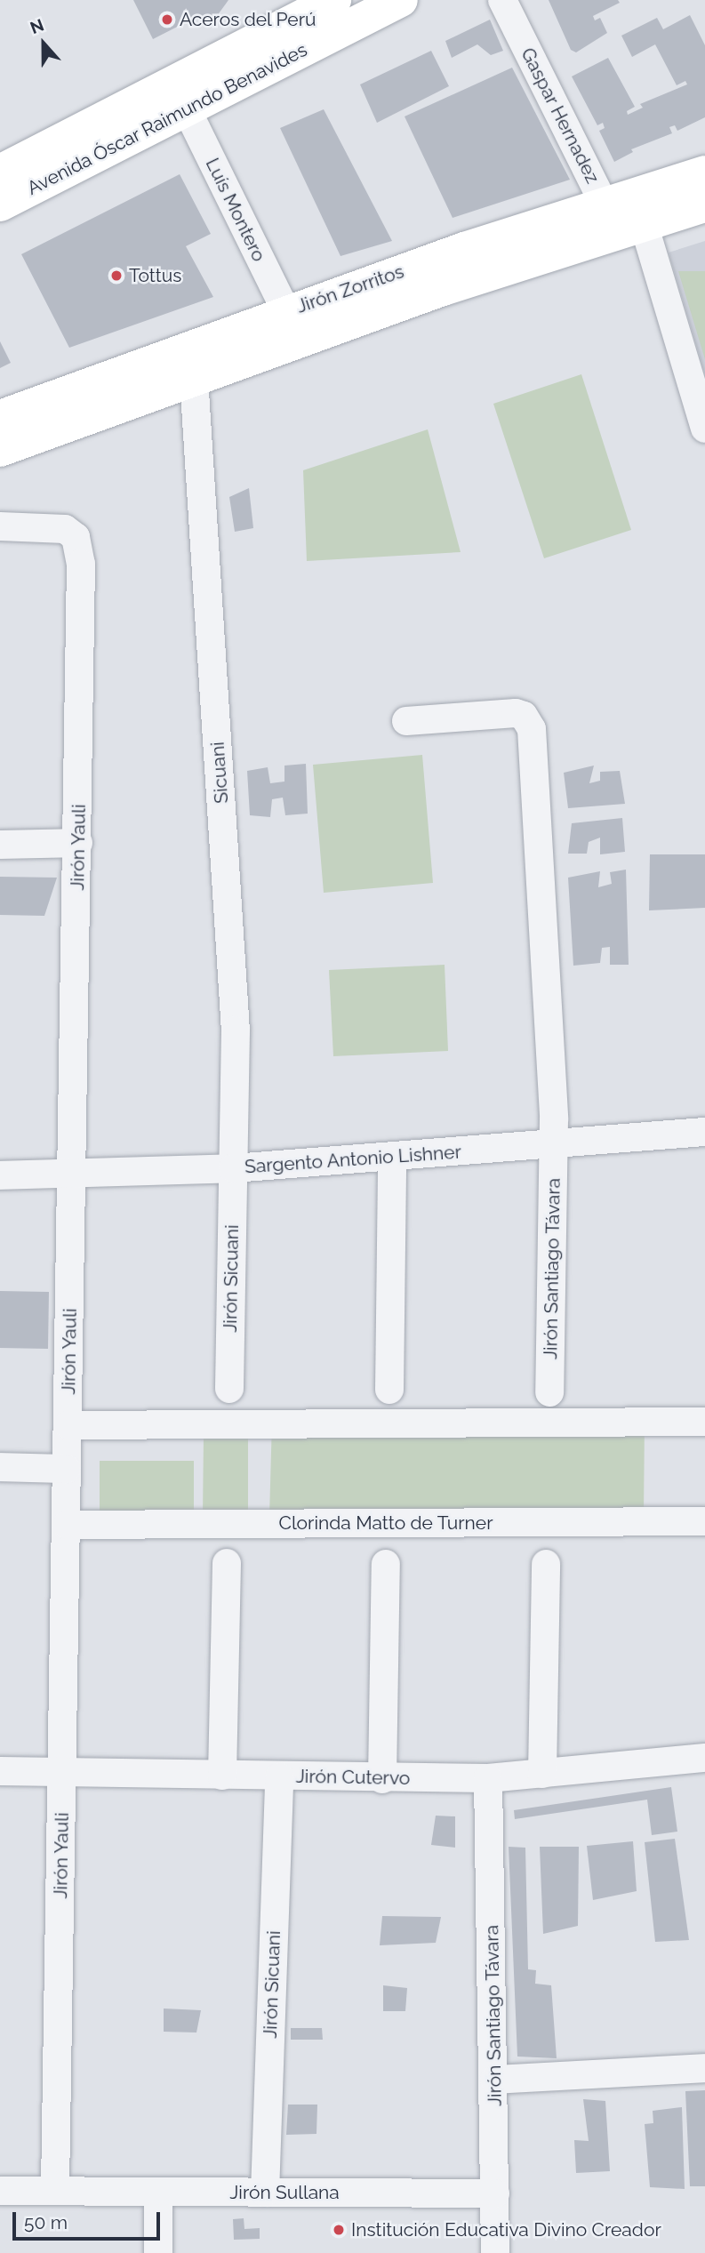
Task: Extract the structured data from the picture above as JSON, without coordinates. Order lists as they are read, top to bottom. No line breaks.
{"streets":{"main road":["Avenida Óscar Raimundo Benavides","Jirón Zorritos"],"street":["Gaspar Hernadez","Luís Montero","Sicuani","Jirón Yauli","Sargento Antonio Lishner","Jirón Santiago Távara","Jirón Sicuani","Clorinda Matto de Turner","Jirón Cutervo","Jirón Sullana"]},"crossings":[["Gaspar Hernadez","Jirón Zorritos"],["Avenida Óscar Raimundo Benavides","Luís Montero"],["Luís Montero","Jirón Zorritos"],["Jirón Zorritos","Sicuani"],["Sicuani","Sargento Antonio Lishner"],["Sicuani","Jirón Sicuani"],["Jirón Yauli","Sargento Antonio Lishner"],["Jirón Yauli","Clorinda Matto de Turner"],["Jirón Yauli","Jirón Cutervo"],["Jirón Yauli","Jirón Sullana"],["Sargento Antonio Lishner","Jirón Santiago Távara"],["Sargento Antonio Lishner","Jirón Sicuani"],["Jirón Santiago Távara","Jirón Cutervo"],["Jirón Santiago Távara","Jirón Sullana"],["Jirón Sicuani","Jirón Cutervo"],["Jirón Sicuani","Jirón Sullana"]],"places":["Aceros del Perú","Tottus","Institución Educativa Divino Creador"],"scale_bar":"50 m","north":"top"}
